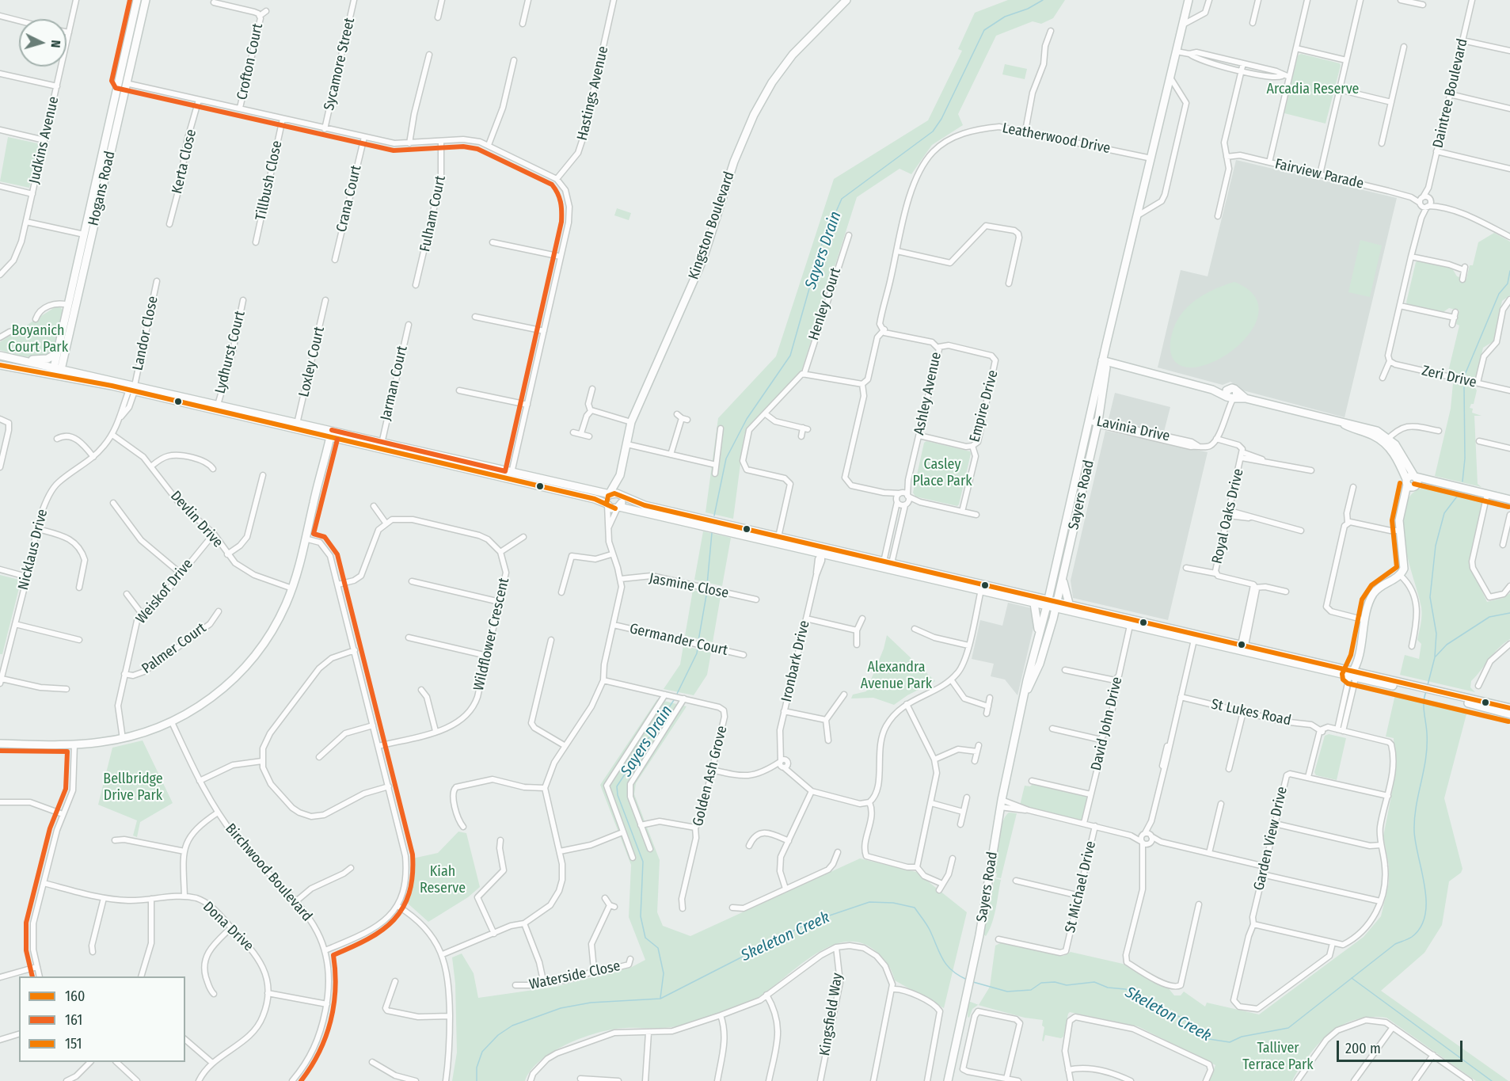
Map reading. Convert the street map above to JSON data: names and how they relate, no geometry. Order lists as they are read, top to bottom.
{
  "streets": {
    "street": [
      "Crofton Court",
      "Sycamore Street",
      "Hastings Avenue",
      "Daintree Boulevard",
      "Leatherwood Drive",
      "Judkins Avenue",
      "Kerta Close",
      "Fairview Parade",
      "Tillbush Close",
      "Hogans Road",
      "Crana Court",
      "Fulham Court",
      "Kingston Boulevard",
      "Henley Court",
      "Landor Close",
      "Lydhurst Court",
      "Loxley Court",
      "Zeri Drive",
      "Jarman Court",
      "Ashley Avenue",
      "Empire Drive",
      "Lavinia Drive",
      "Sayers Road",
      "Royal Oaks Drive",
      "Devlin Drive",
      "Nicklaus Drive",
      "Jasmine Close",
      "Weiskof Drive",
      "Wildflower Crescent",
      "Germander Court",
      "Palmer Court",
      "Ironbark Drive",
      "St Lukes Road",
      "David John Drive",
      "Golden Ash Grove",
      "Garden View Drive",
      "Birchwood Boulevard",
      "St Michael Drive",
      "Dona Drive",
      "Waterside Close",
      "Kingsfield Way"
    ]
  },
  "crossings": [
    ["Daintree Boulevard", "Fairview Parade"],
    ["Daintree Boulevard", "Zeri Drive"],
    ["Leatherwood Drive", "Ashley Avenue"],
    ["Leatherwood Drive", "Sayers Road"],
    ["Landor Close", "Nicklaus Drive"],
    ["Ashley Avenue", "Empire Drive"],
    ["Lavinia Drive", "Sayers Road"],
    ["Lavinia Drive", "Royal Oaks Drive"],
    ["Devlin Drive", "Nicklaus Drive"],
    ["Devlin Drive", "Weiskof Drive"],
    ["Weiskof Drive", "Palmer Court"],
    ["St Lukes Road", "Garden View Drive"]
  ],
  "water": ["Sayers Drain", "Skeleton Creek"],
  "parks": [
    "Arcadia Reserve",
    "Boyanich Court Park",
    "Casley Place Park",
    "Alexandra Avenue Park",
    "Bellbridge Drive Park",
    "Kiah Reserve",
    "Talliver Terrace Park"
  ],
  "lines": ["transit line 161", "transit line 160", "transit line 151"],
  "legend": ["160", "161", "151"],
  "scale_bar": "200 m",
  "north": "right"
}
